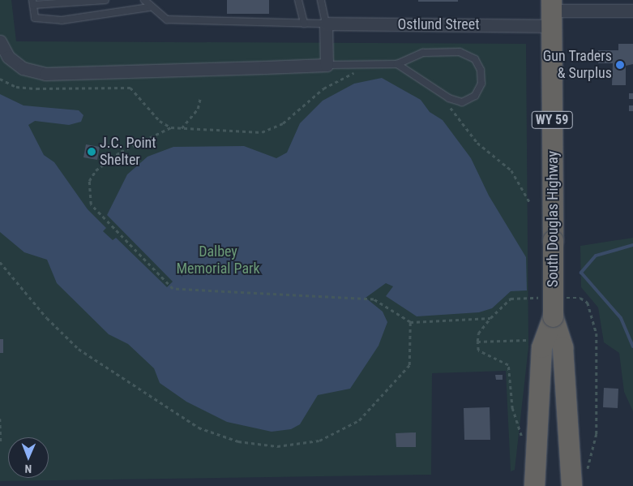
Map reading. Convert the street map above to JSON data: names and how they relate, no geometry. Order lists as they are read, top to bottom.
{
  "streets": {
    "highway": ["WY 59", "South Douglas Highway"],
    "street": ["Ostlund Street"]
  },
  "crossings": [
    ["Ostlund Street", "South Douglas Highway"]
  ],
  "parks": ["Dalbey Memorial Park"],
  "places": ["Gun Traders & Surplus", "J.C. Point Shelter"],
  "north": "bottom"
}
